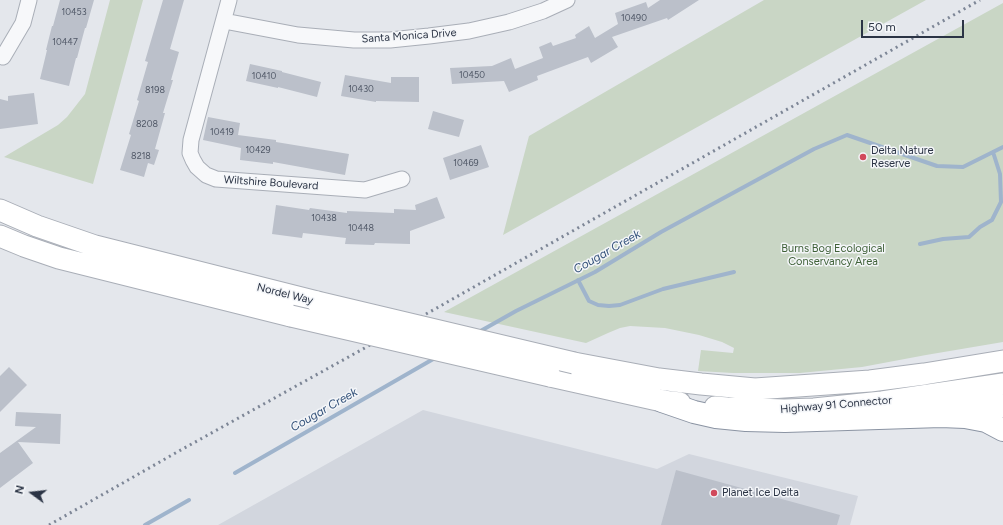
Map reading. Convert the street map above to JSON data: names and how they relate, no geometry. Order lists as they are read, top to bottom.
{
  "streets": {
    "main road": ["Nordel Way", "Highway 91 Connector"],
    "street": ["Santa Monica Drive", "Wiltshire Boulevard"]
  },
  "crossings": [
    ["Santa Monica Drive", "Wiltshire Boulevard"],
    ["Nordel Way", "Highway 91 Connector"]
  ],
  "water": ["Cougar Creek"],
  "parks": ["Burns Bog Ecological Conservancy Area"],
  "places": ["Delta Nature Reserve", "Planet Ice Delta"],
  "house_numbers": [
    "10453",
    "10490",
    "10447",
    "10450",
    "10410",
    "10430",
    "8198",
    "8208",
    "10419",
    "10429",
    "8218",
    "10469",
    "10438",
    "10448"
  ],
  "scale_bar": "50 m",
  "north": "left"
}
